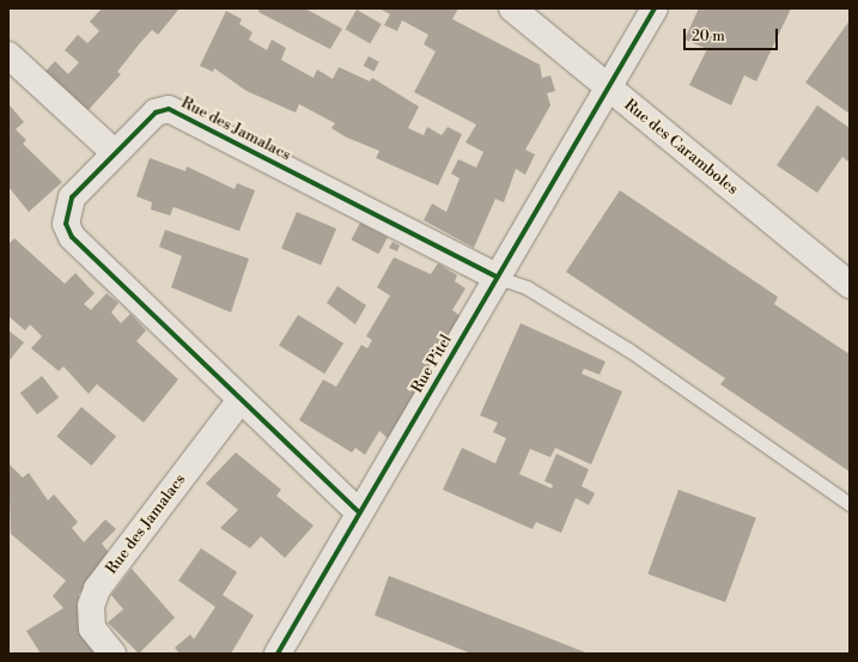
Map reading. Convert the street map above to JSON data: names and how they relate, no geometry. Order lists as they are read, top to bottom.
{
  "streets": {
    "street": ["Rue des Jamalacs", "Rue des Caramboles", "Rue Pitel"]
  },
  "crossings": [
    ["Rue des Jamalacs", "Rue Pitel"],
    ["Rue des Caramboles", "Rue Pitel"]
  ],
  "scale_bar": "20 m"
}
